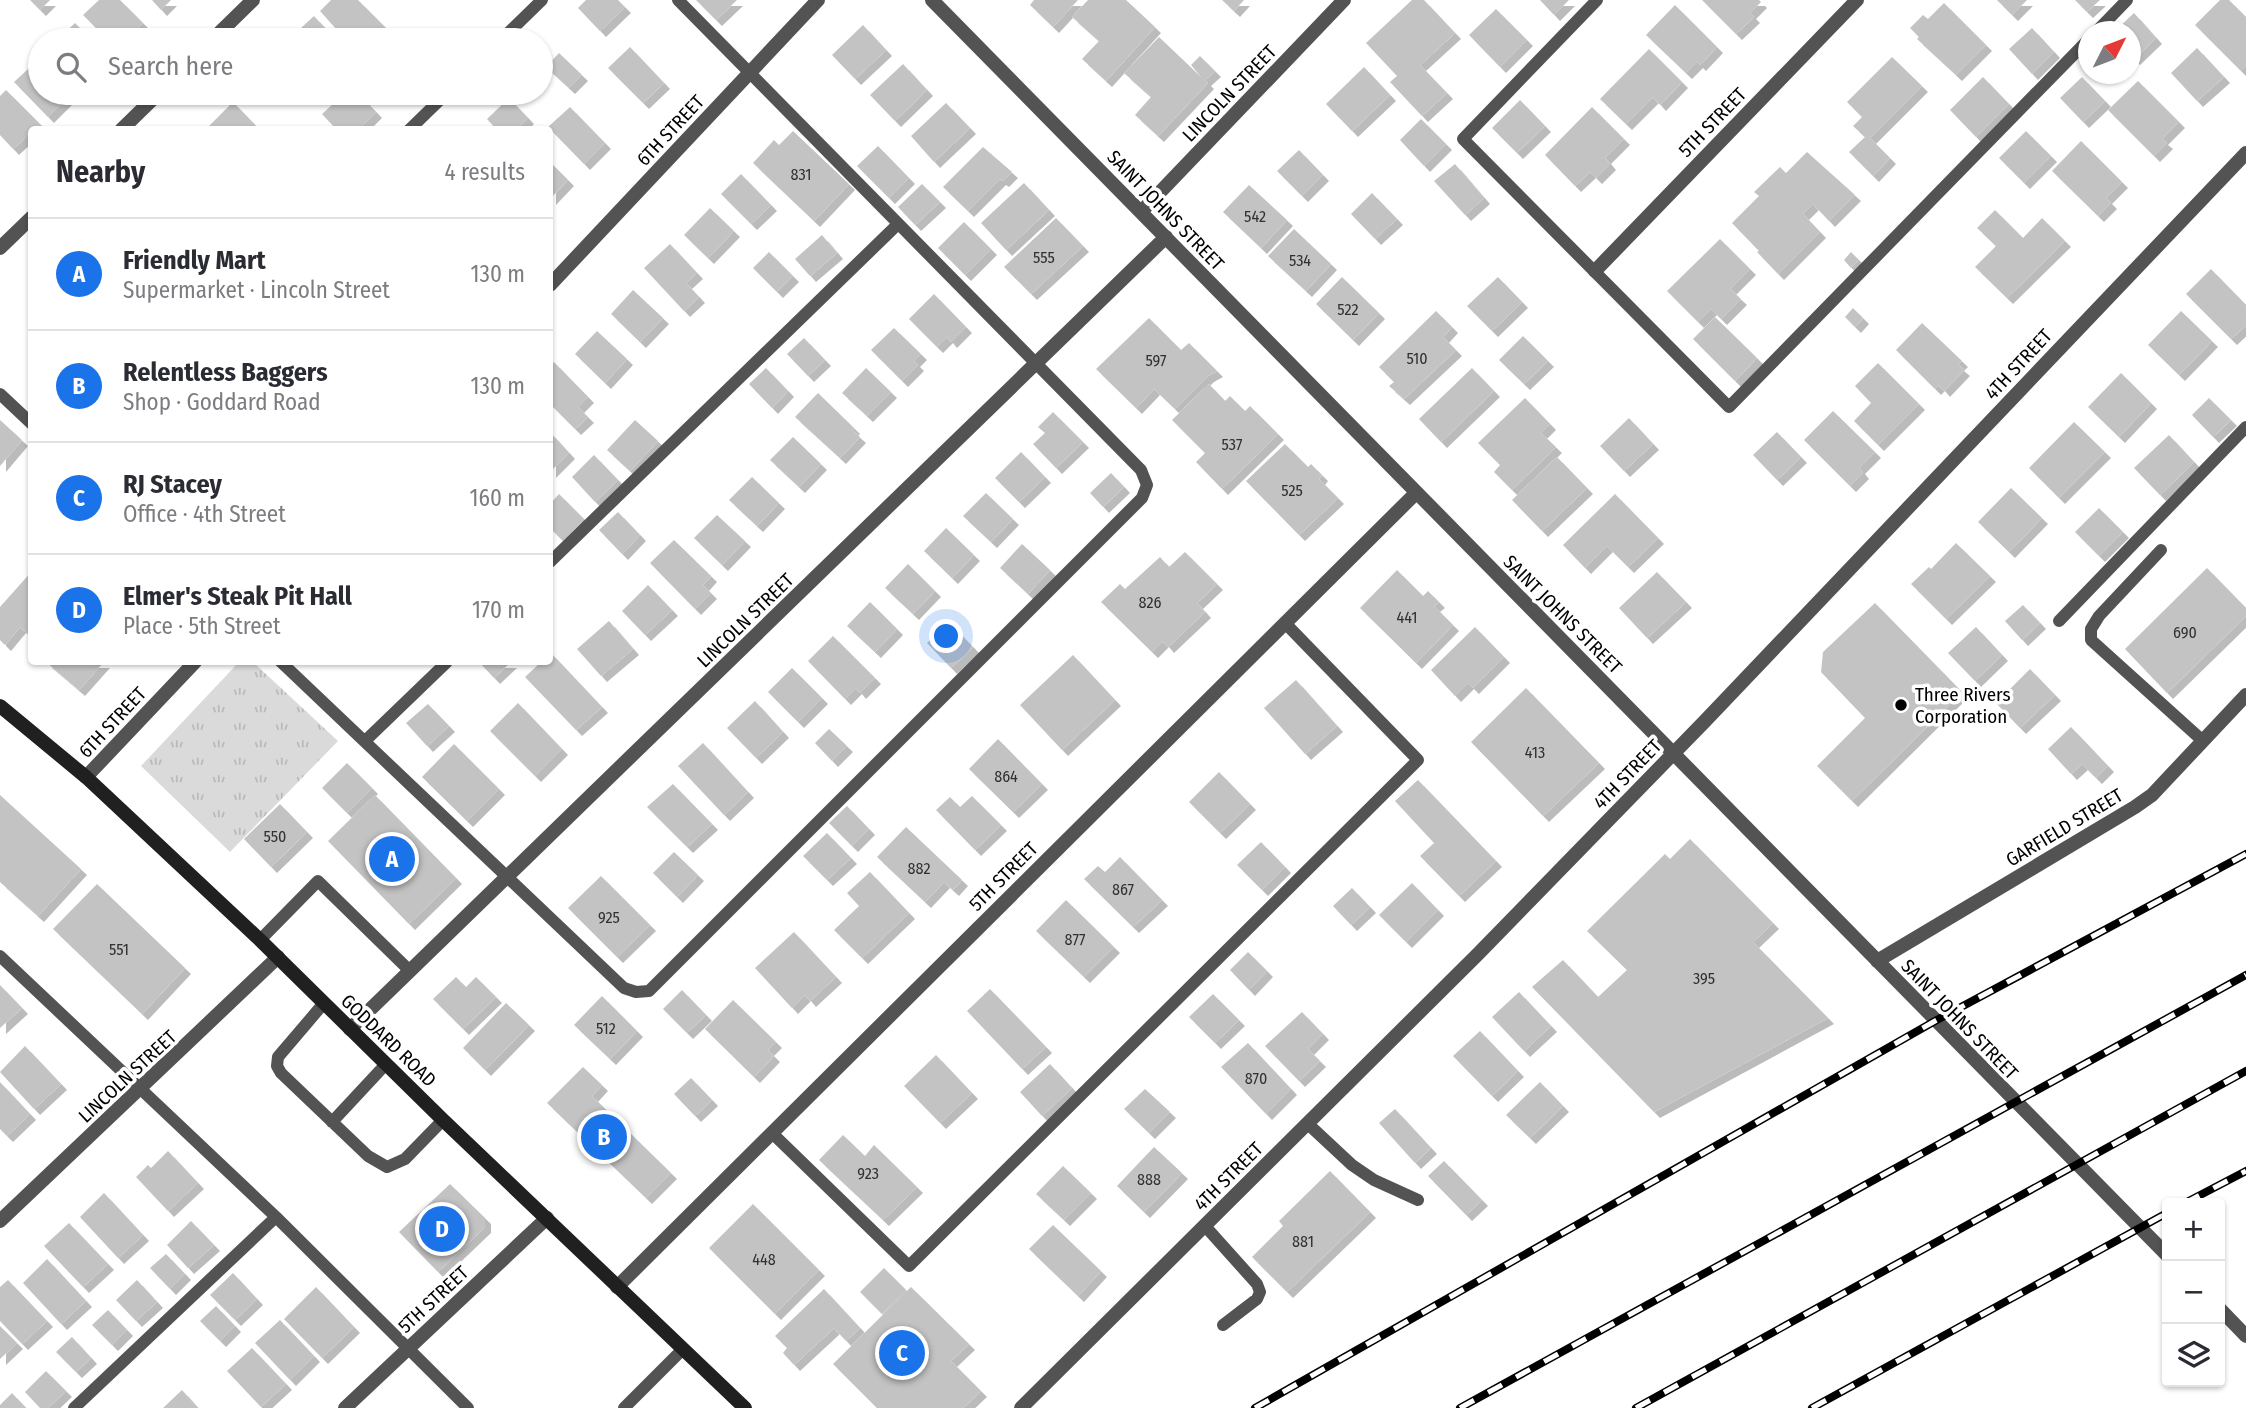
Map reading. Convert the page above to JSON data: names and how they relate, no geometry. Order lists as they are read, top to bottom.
{
  "streets": {
    "street": [
      "LINCOLN STREET",
      "5TH STREET",
      "6TH STREET",
      "SAINT JOHNS STREET",
      "4TH STREET",
      "GARFIELD STREET",
      "GODDARD ROAD"
    ]
  },
  "crossings": [
    ["LINCOLN STREET", "SAINT JOHNS STREET"],
    ["LINCOLN STREET", "GODDARD ROAD"],
    ["5TH STREET", "SAINT JOHNS STREET"],
    ["5TH STREET", "GODDARD ROAD"],
    ["6TH STREET", "GODDARD ROAD"],
    ["SAINT JOHNS STREET", "4TH STREET"],
    ["SAINT JOHNS STREET", "GARFIELD STREET"]
  ],
  "places": ["Three Rivers Corporation"],
  "house_numbers": [
    "831",
    "542",
    "555",
    "534",
    "522",
    "510",
    "597",
    "537",
    "525",
    "826",
    "441",
    "690",
    "413",
    "864",
    "550",
    "882",
    "867",
    "925",
    "877",
    "551",
    "395",
    "512",
    "870",
    "923",
    "888",
    "881",
    "448"
  ],
  "north": "top right",
  "page": {
    "search": "Search here",
    "heading": ["Nearby", "4 results"],
    "list": [
      {
        "mark": "A",
        "name": "Friendly Mart",
        "note": "Supermarket · Lincoln Street",
        "value": "130 m"
      },
      {
        "mark": "B",
        "name": "Relentless Baggers",
        "note": "Shop · Goddard Road",
        "value": "130 m"
      },
      {
        "mark": "C",
        "name": "RJ Stacey",
        "note": "Office · 4th Street",
        "value": "160 m"
      },
      {
        "mark": "D",
        "name": "Elmer's Steak Pit Hall",
        "note": "Place · 5th Street",
        "value": "170 m"
      }
    ],
    "pins": [
      "A",
      "B",
      "D",
      "C"
    ],
    "map_buttons": ["+", "−"]
  }
}
